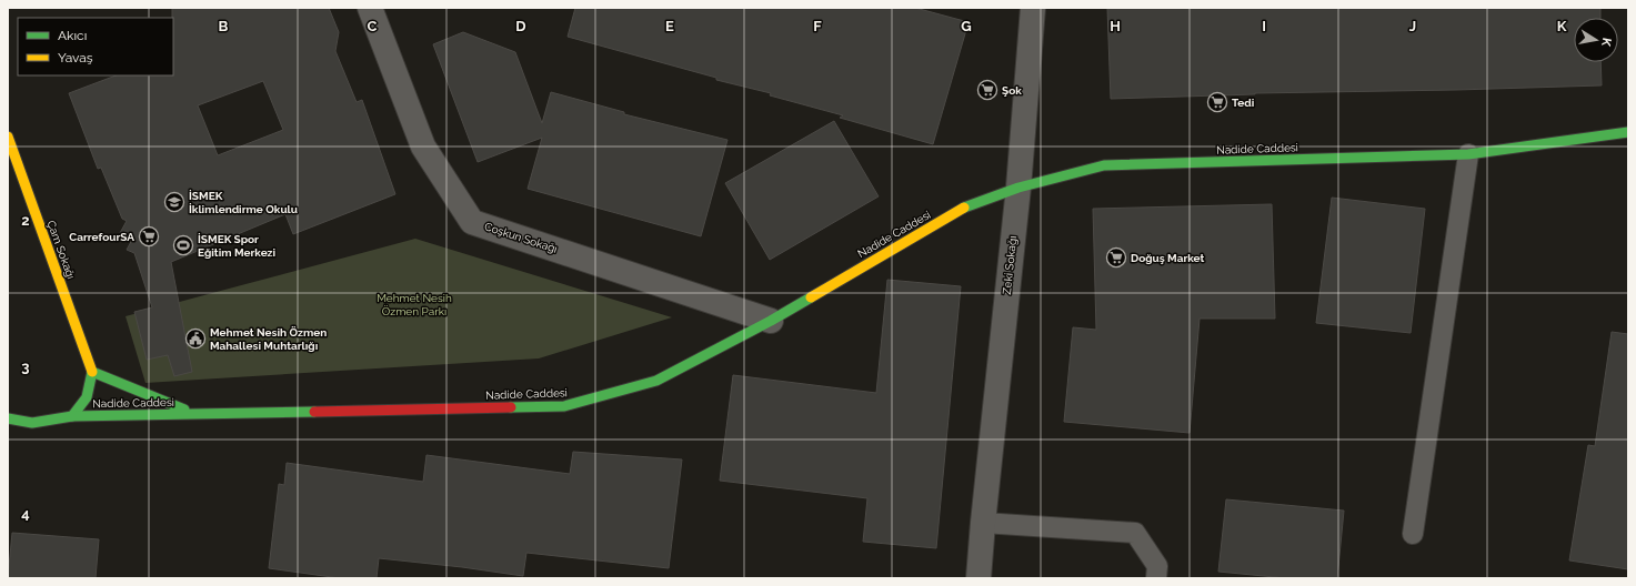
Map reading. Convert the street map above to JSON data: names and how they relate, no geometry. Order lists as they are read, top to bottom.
{
  "streets": {
    "main road": ["Nadide Caddesi", "Çam Sokağı"],
    "street": ["Coşkun Sokağı", "Zeki Sokağı"]
  },
  "crossings": [
    ["Nadide Caddesi", "Coşkun Sokağı"],
    ["Nadide Caddesi", "Çam Sokağı"],
    ["Nadide Caddesi", "Zeki Sokağı"]
  ],
  "parks": ["Mehmet Nesih Özmen Parkı"],
  "places": {
    "supermarket": [
      "Şok",
      "Tedi",
      "CarrefourSA",
      "Doğuş Market"
    ],
    "school or university": ["İSMEK İklimlendirme Okulu"],
    "sports": ["İSMEK Spor Eğitim Merkezi"],
    "public building": ["Mehmet Nesih Özmen Mahallesi Muhtarlığı"]
  },
  "legend": ["Akıcı", "Yavaş"],
  "north": "right",
  "grid": {
    "columns": [
      "B",
      "C",
      "D",
      "E",
      "F",
      "G",
      "H",
      "I",
      "J",
      "K"
    ],
    "rows": ["2", "3", "4"]
  }
}
